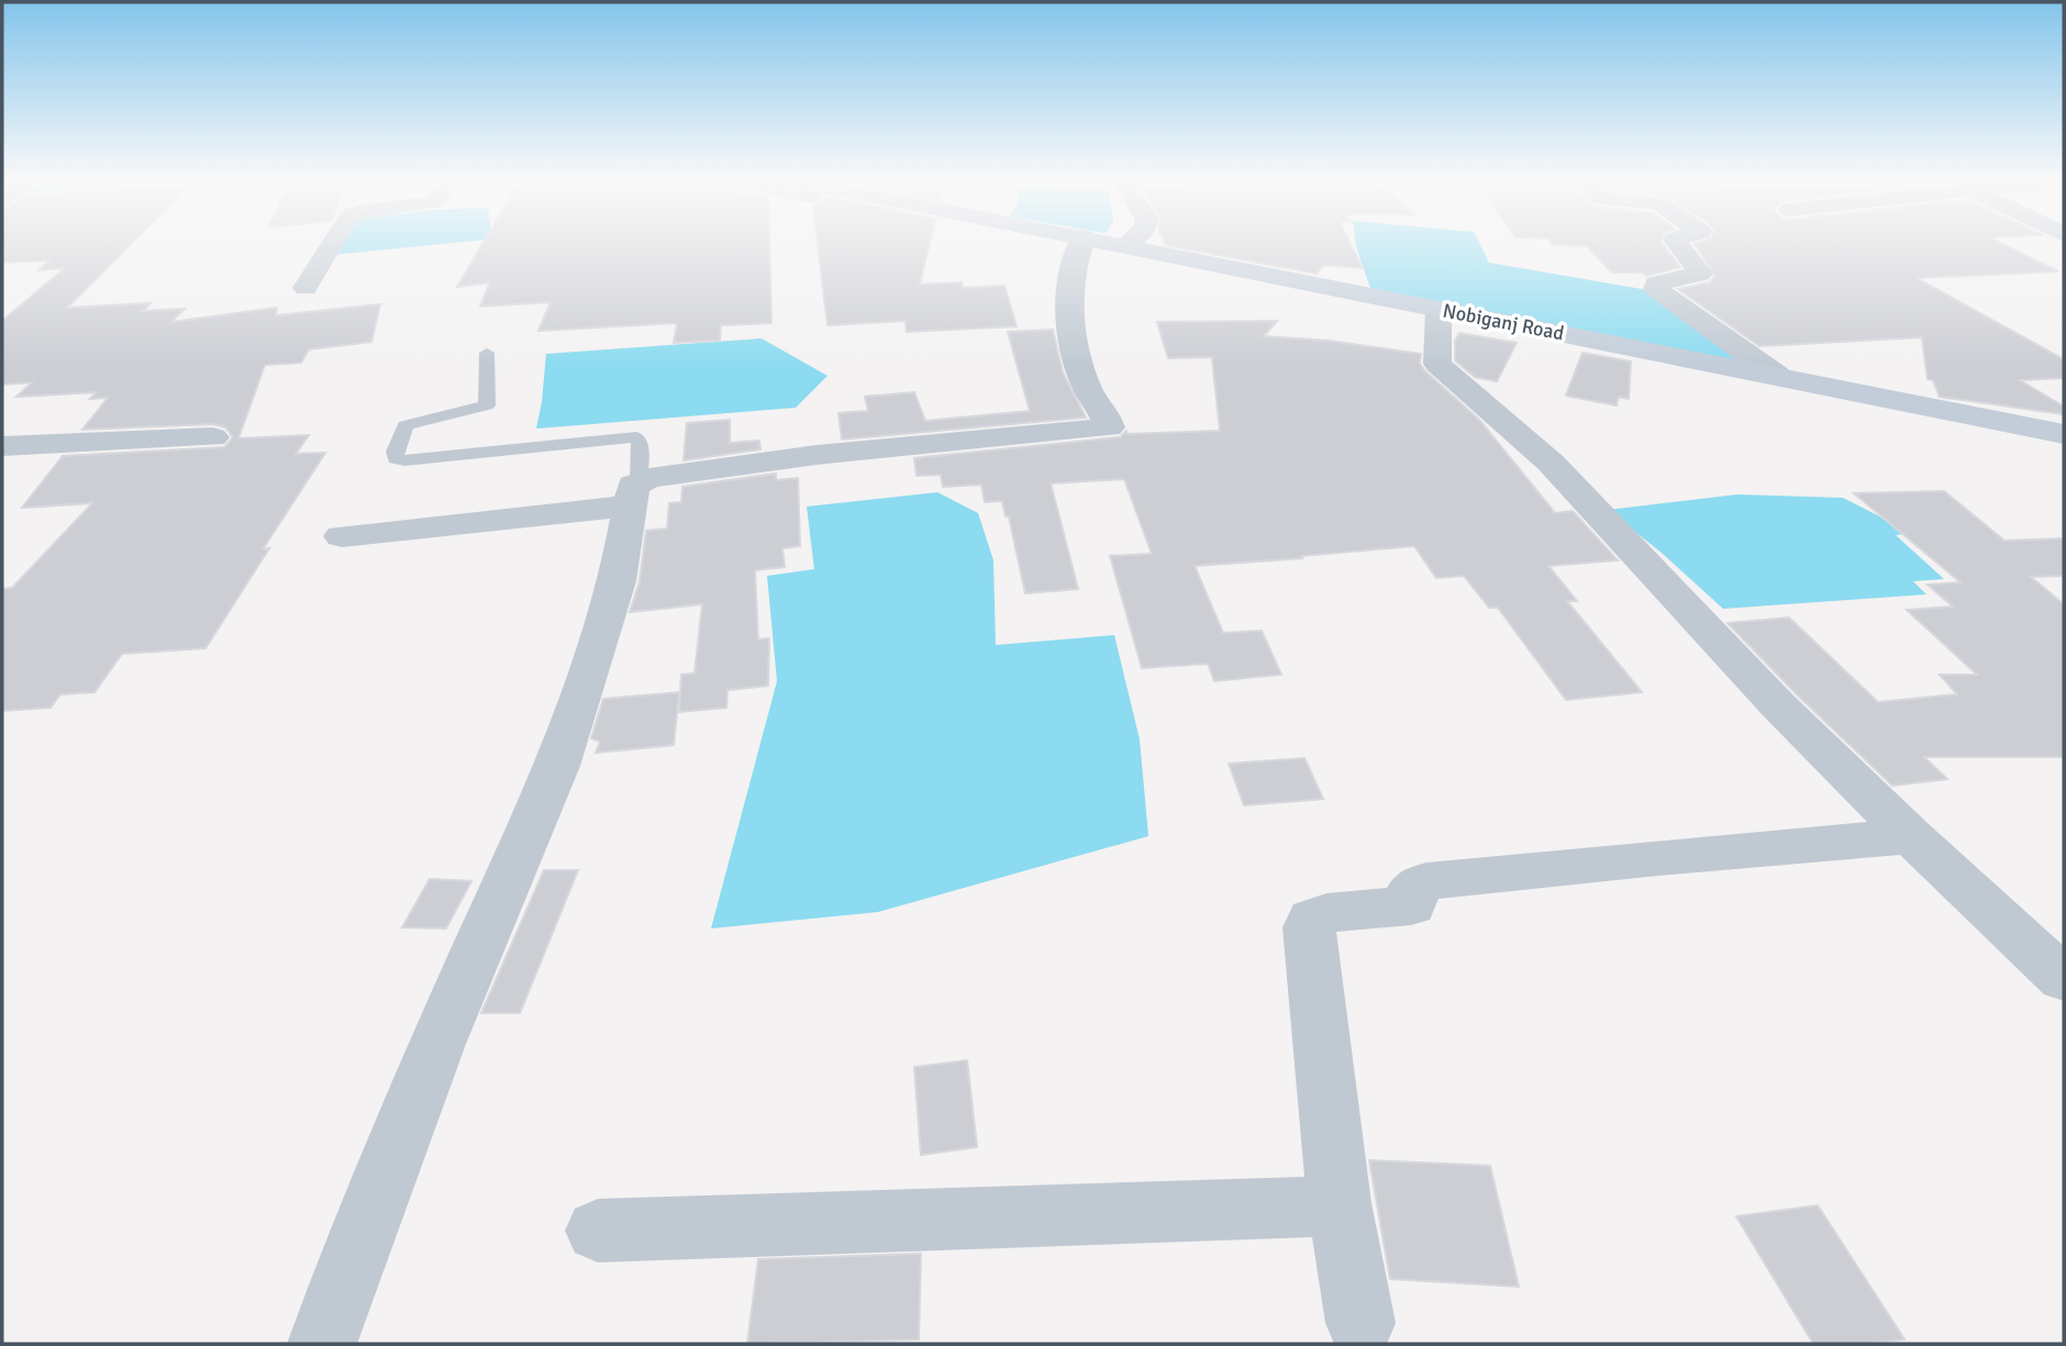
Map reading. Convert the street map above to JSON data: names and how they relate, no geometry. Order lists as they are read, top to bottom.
{
  "streets": {
    "main road": ["Nobiganj Road"]
  }
}
